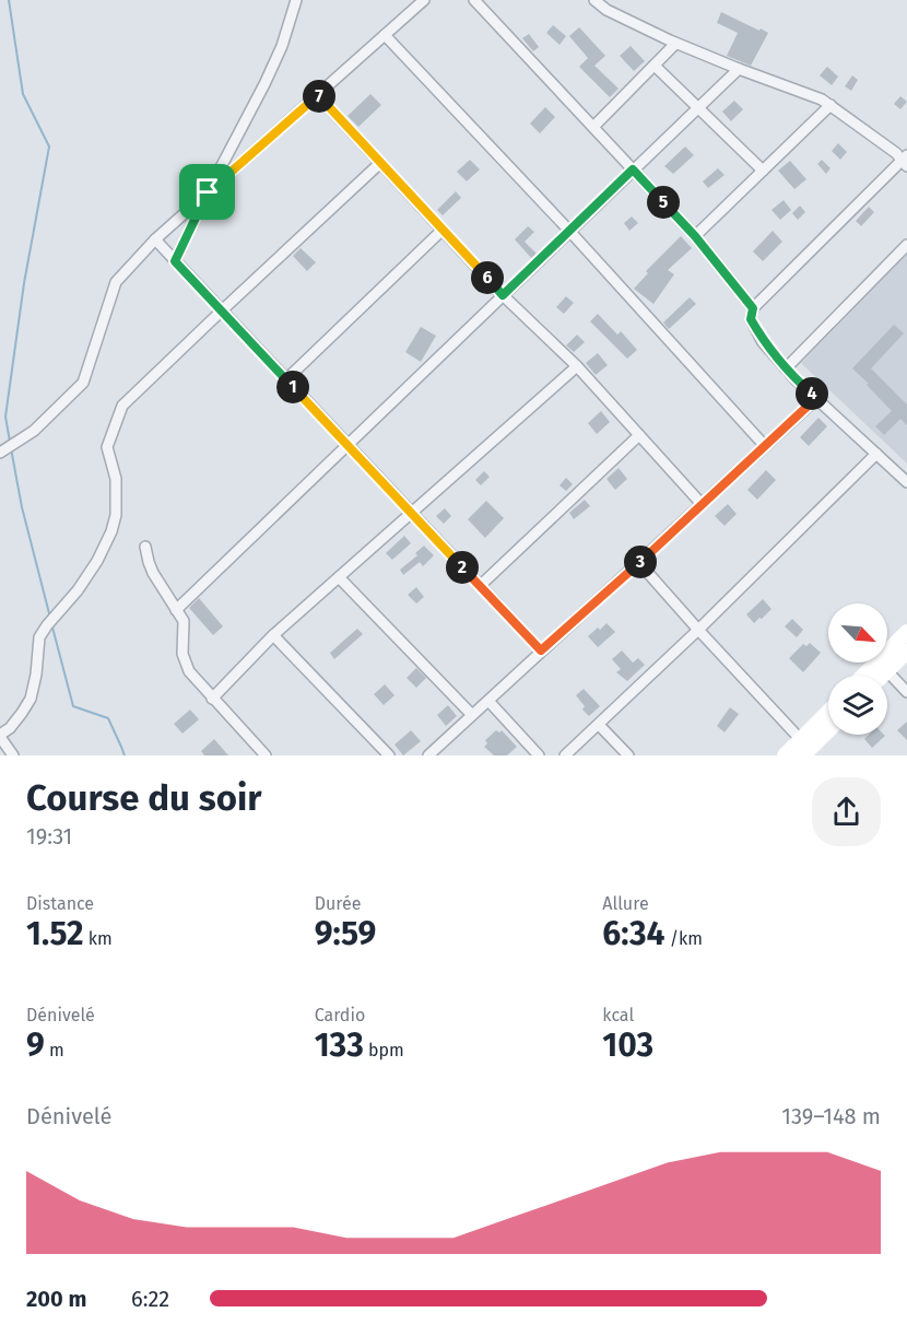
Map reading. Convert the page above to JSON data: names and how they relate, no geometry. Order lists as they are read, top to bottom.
{
  "north": "bottom right",
  "page": {
    "pins": [
      "7",
      "5",
      "6",
      "1",
      "4",
      "3",
      "2"
    ],
    "heading": ["Course du soir", "19:31"],
    "stats": [
      ["Distance", "1.52 km"],
      ["Durée", "9:59"],
      ["Allure", "6:34 /km"],
      ["Dénivelé", "9 m"],
      ["Cardio", "133 bpm"],
      ["kcal", "103"]
    ],
    "chart": ["Dénivelé", "139–148 m"],
    "list": [
      {
        "name": "200 m",
        "note": "6:22"
      }
    ]
  }
}
